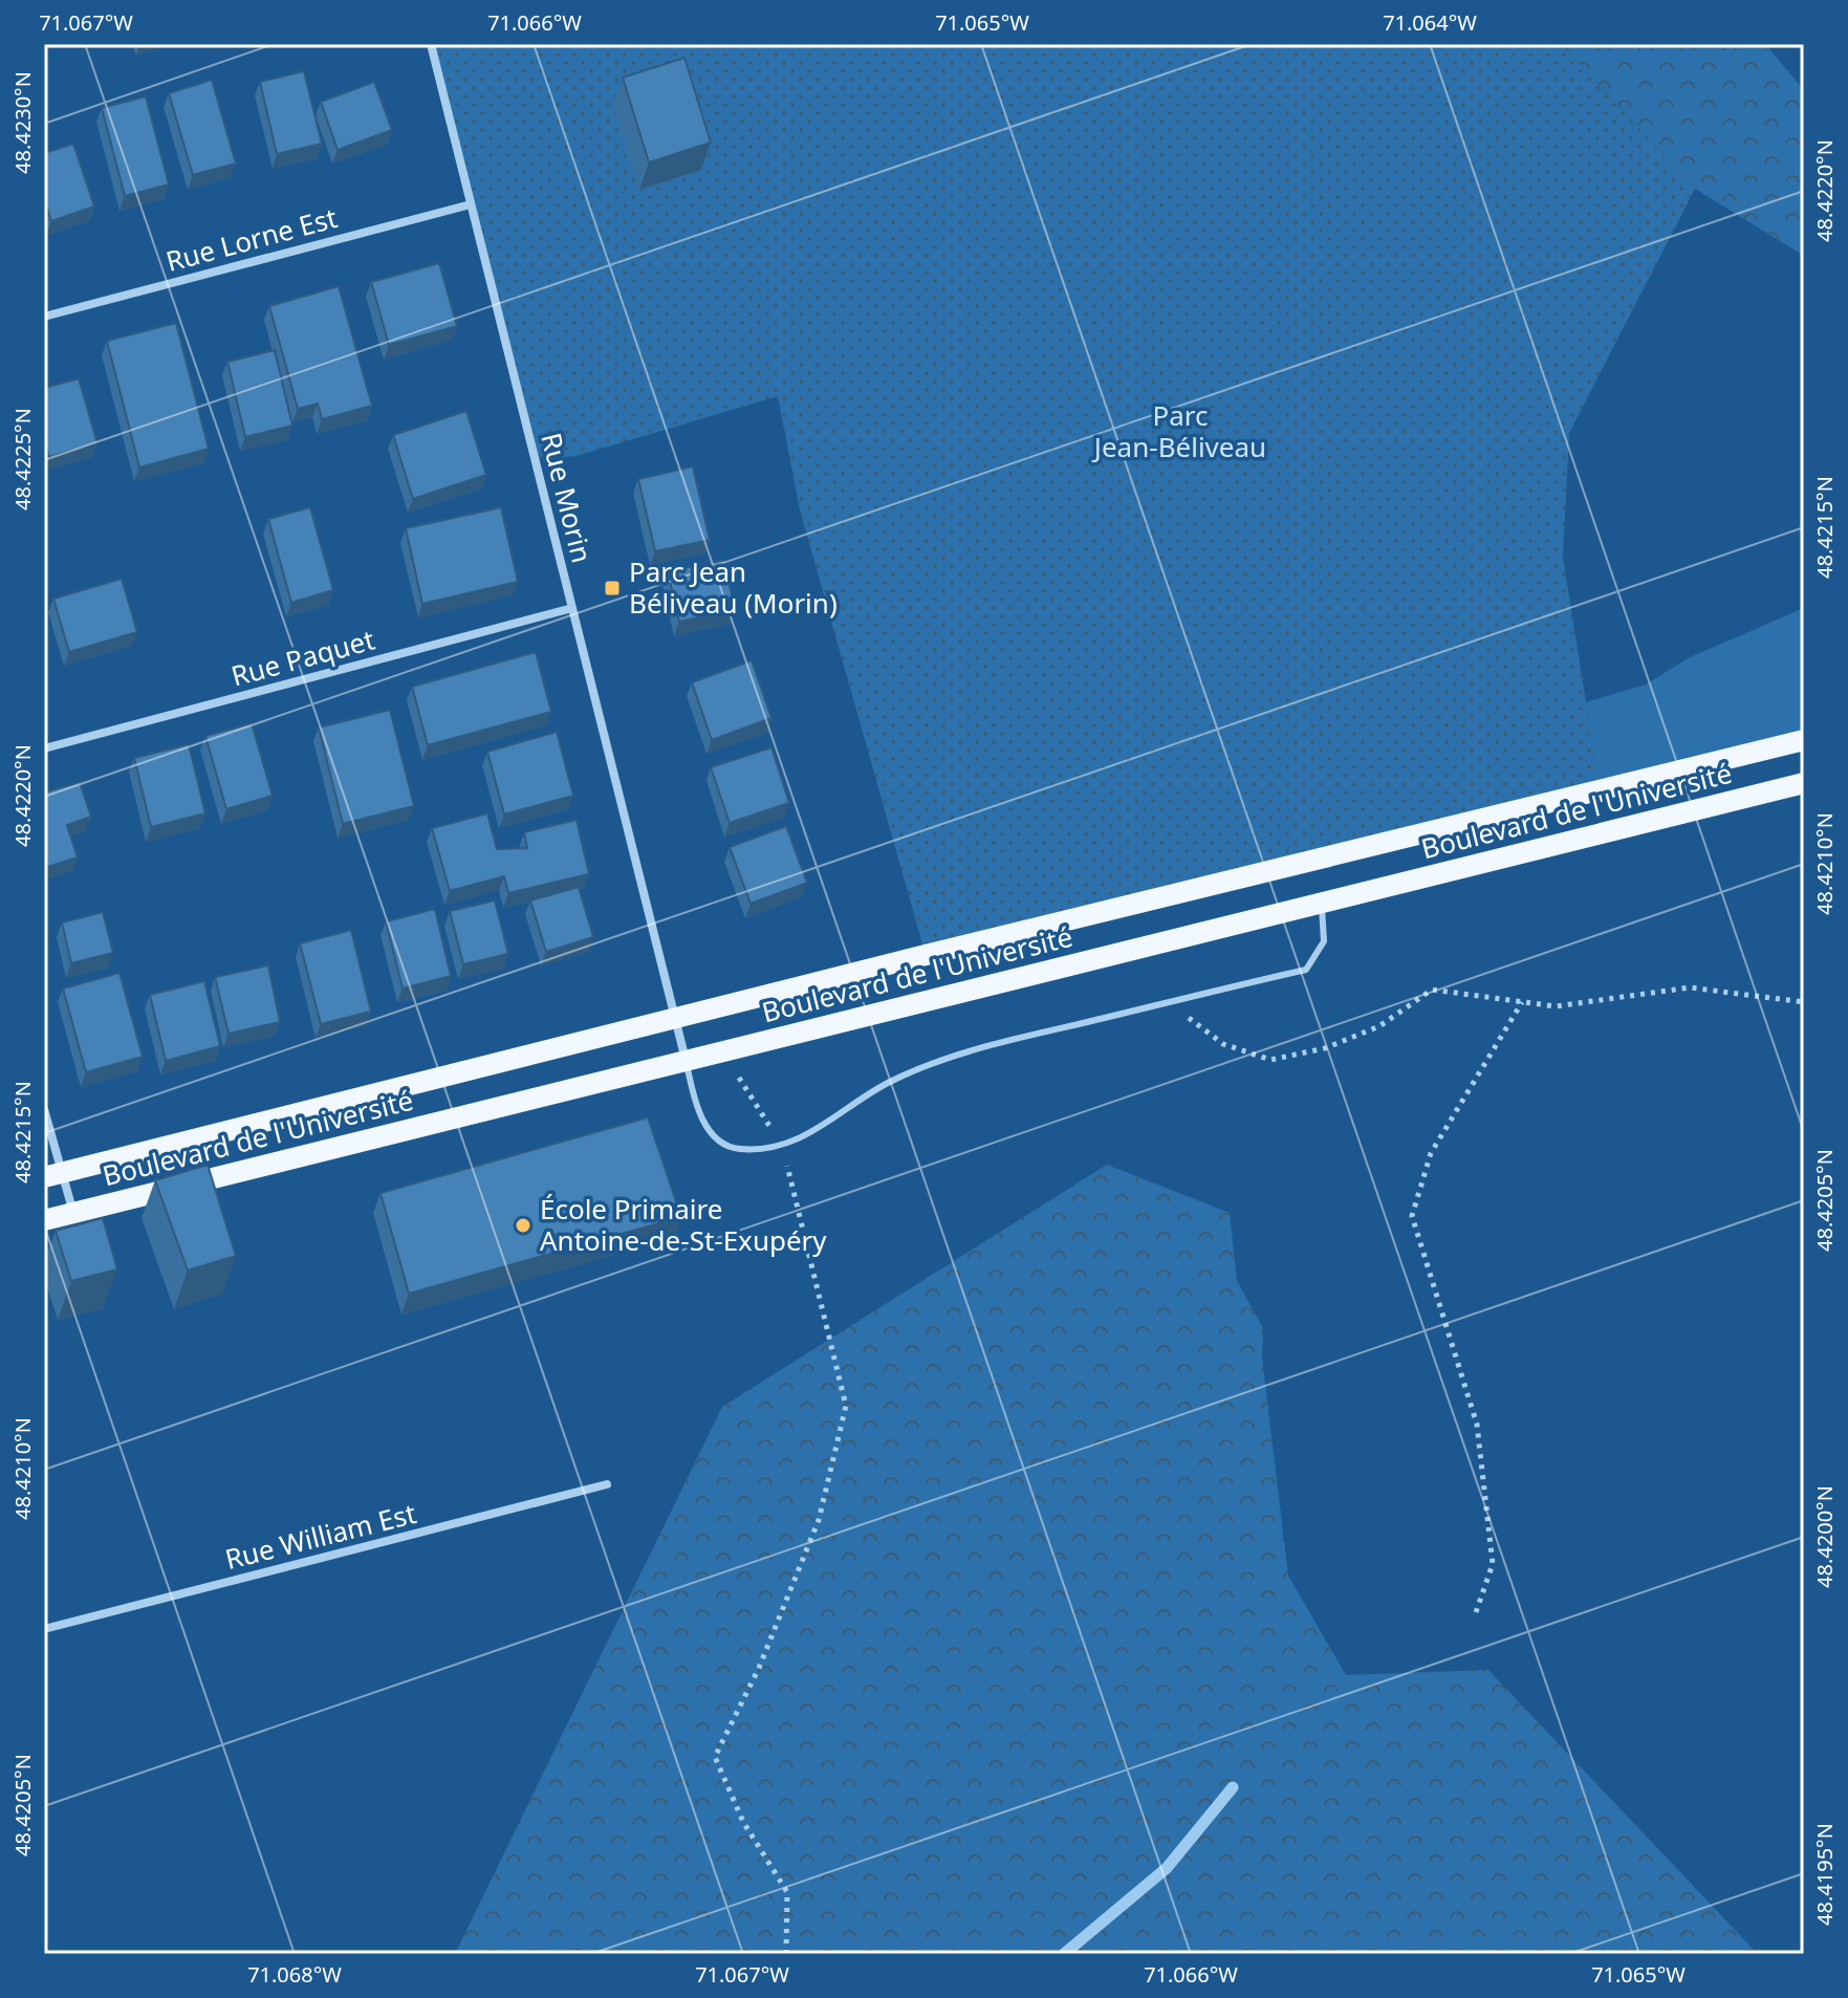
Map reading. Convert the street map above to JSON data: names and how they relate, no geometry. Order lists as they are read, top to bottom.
{
  "streets": {
    "main road": ["Boulevard de l'Université"],
    "street": [
      "Rue Lorne Est",
      "Rue Morin",
      "Rue Paquet",
      "Rue William Est"
    ]
  },
  "crossings": [
    ["Rue Lorne Est", "Rue Morin"],
    ["Rue Morin", "Rue Paquet"],
    ["Rue Morin", "Boulevard de l'Université"]
  ],
  "parks": ["Parc Jean-Béliveau"],
  "places": {
    "transit": ["Parc Jean Béliveau (Morin)"],
    "other": ["École Primaire Antoine-de-St-Exupéry"]
  },
  "coordinates": [
    "71.067°W",
    "71.066°W",
    "71.065°W",
    "71.064°W",
    "48.4230°N",
    "48.4220°N",
    "48.4225°N",
    "48.4215°N",
    "48.4210°N",
    "48.4205°N",
    "48.4200°N",
    "48.4195°N",
    "71.068°W"
  ]
}
